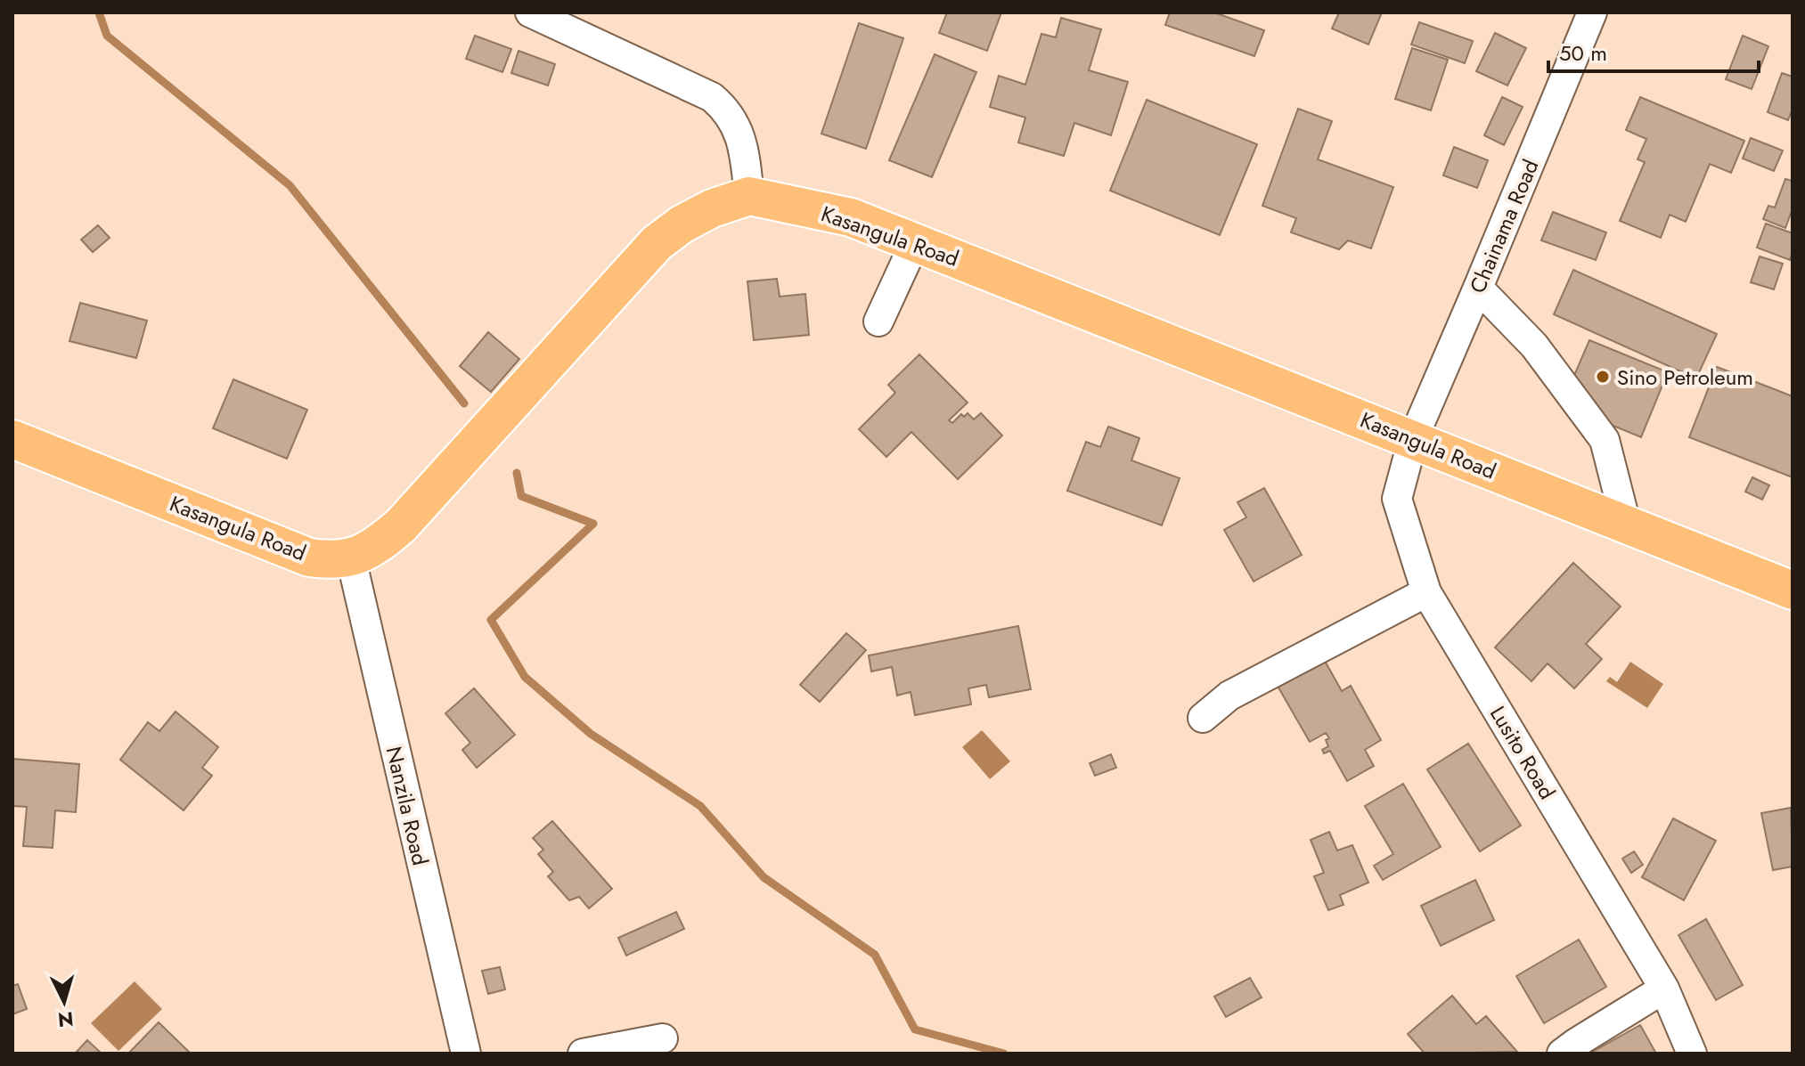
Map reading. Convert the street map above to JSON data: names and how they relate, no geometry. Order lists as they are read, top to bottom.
{
  "streets": {
    "main road": ["Kasangula Road"],
    "street": ["Chainama Road", "Lusito Road", "Nanzila Road"]
  },
  "crossings": [
    ["Chainama Road", "Kasangula Road"],
    ["Chainama Road", "Lusito Road"],
    ["Kasangula Road", "Lusito Road"],
    ["Kasangula Road", "Nanzila Road"]
  ],
  "places": ["Sino Petroleum"],
  "scale_bar": "50 m",
  "north": "bottom"
}
